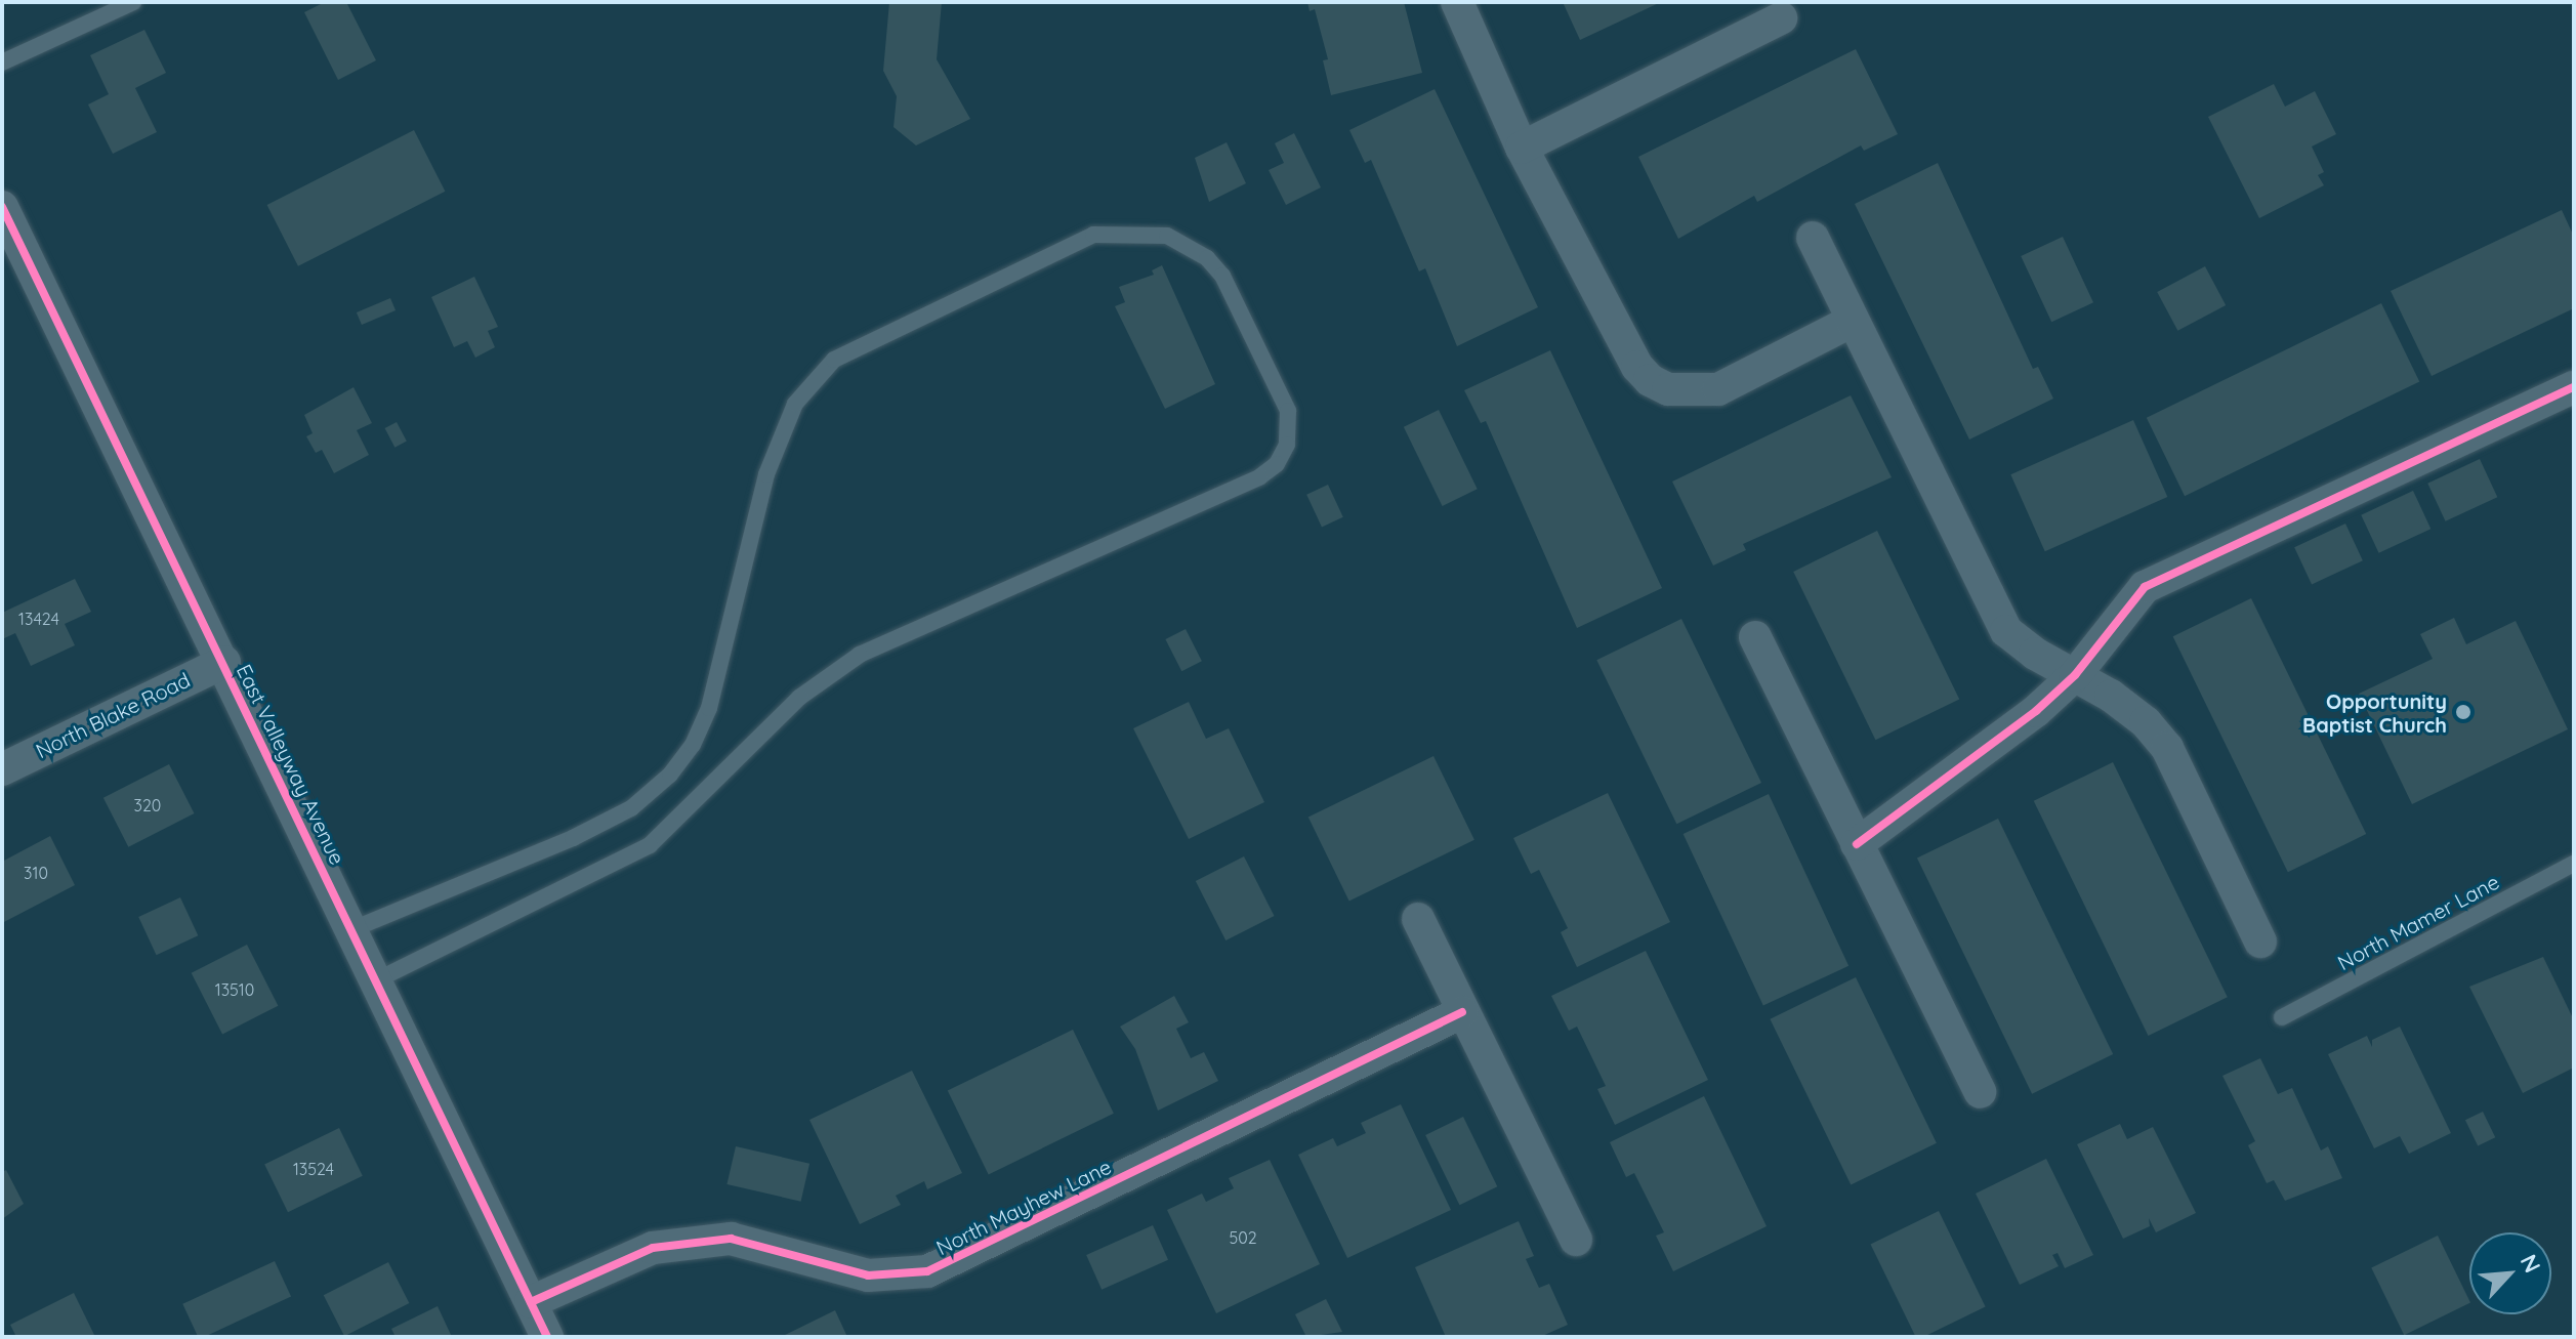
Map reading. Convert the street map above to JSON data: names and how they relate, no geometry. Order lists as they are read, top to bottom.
{
  "streets": {
    "street": ["North Blake Road", "East Valleyway Avenue", "North Mayhew Lane"],
    "lane": ["North Mamer Lane"]
  },
  "crossings": [
    ["North Blake Road", "East Valleyway Avenue"],
    ["East Valleyway Avenue", "North Mayhew Lane"]
  ],
  "places": ["Opportunity Baptist Church"],
  "house_numbers": [
    "13424",
    "320",
    "310",
    "13510",
    "13524",
    "502"
  ],
  "north": "top right"
}
